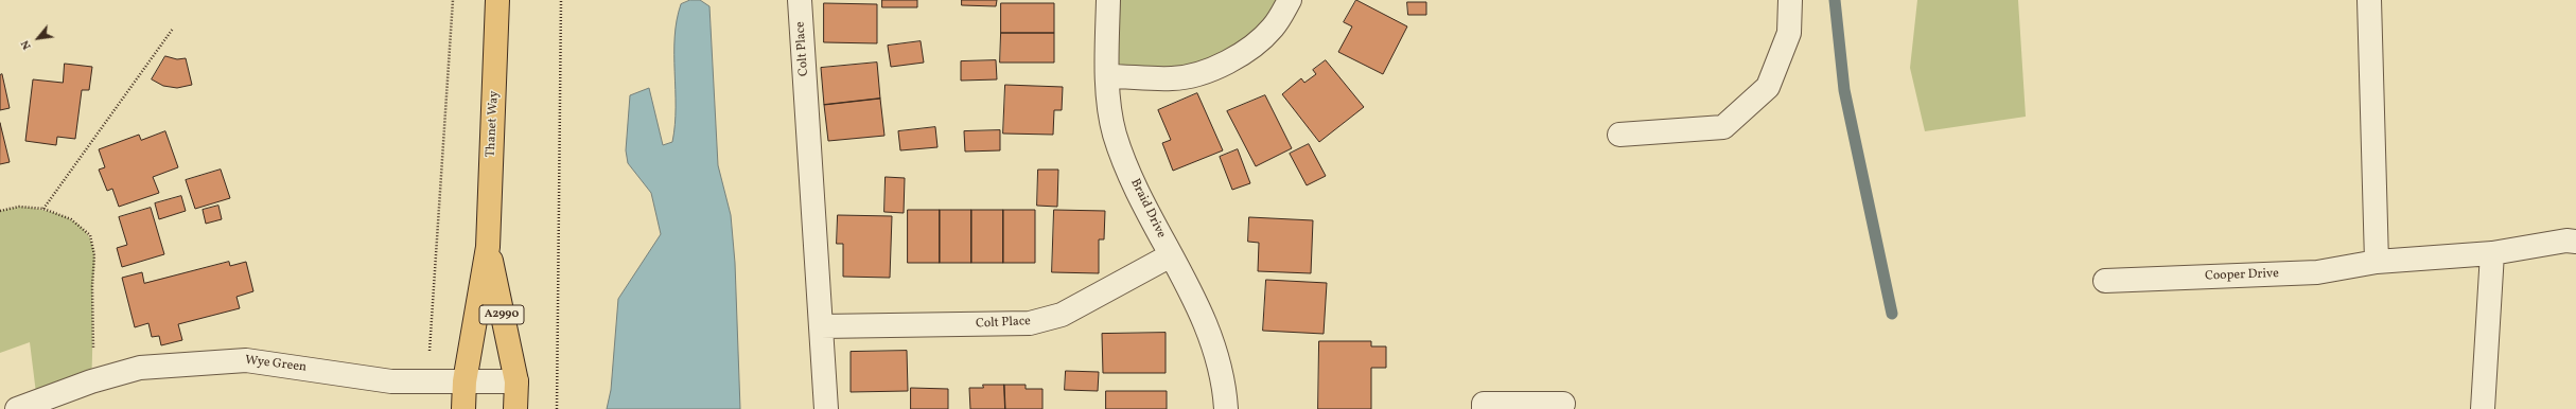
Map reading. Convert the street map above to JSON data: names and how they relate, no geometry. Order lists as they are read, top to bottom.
{
  "streets": {
    "main road": ["Thanet Way", "A2990"],
    "street": [
      "Colt Place",
      "Braid Drive",
      "Cooper Drive",
      "Wye Green"
    ]
  },
  "crossings": [
    ["Colt Place", "Braid Drive"],
    ["Thanet Way", "Wye Green"]
  ],
  "north": "bottom left"
}
